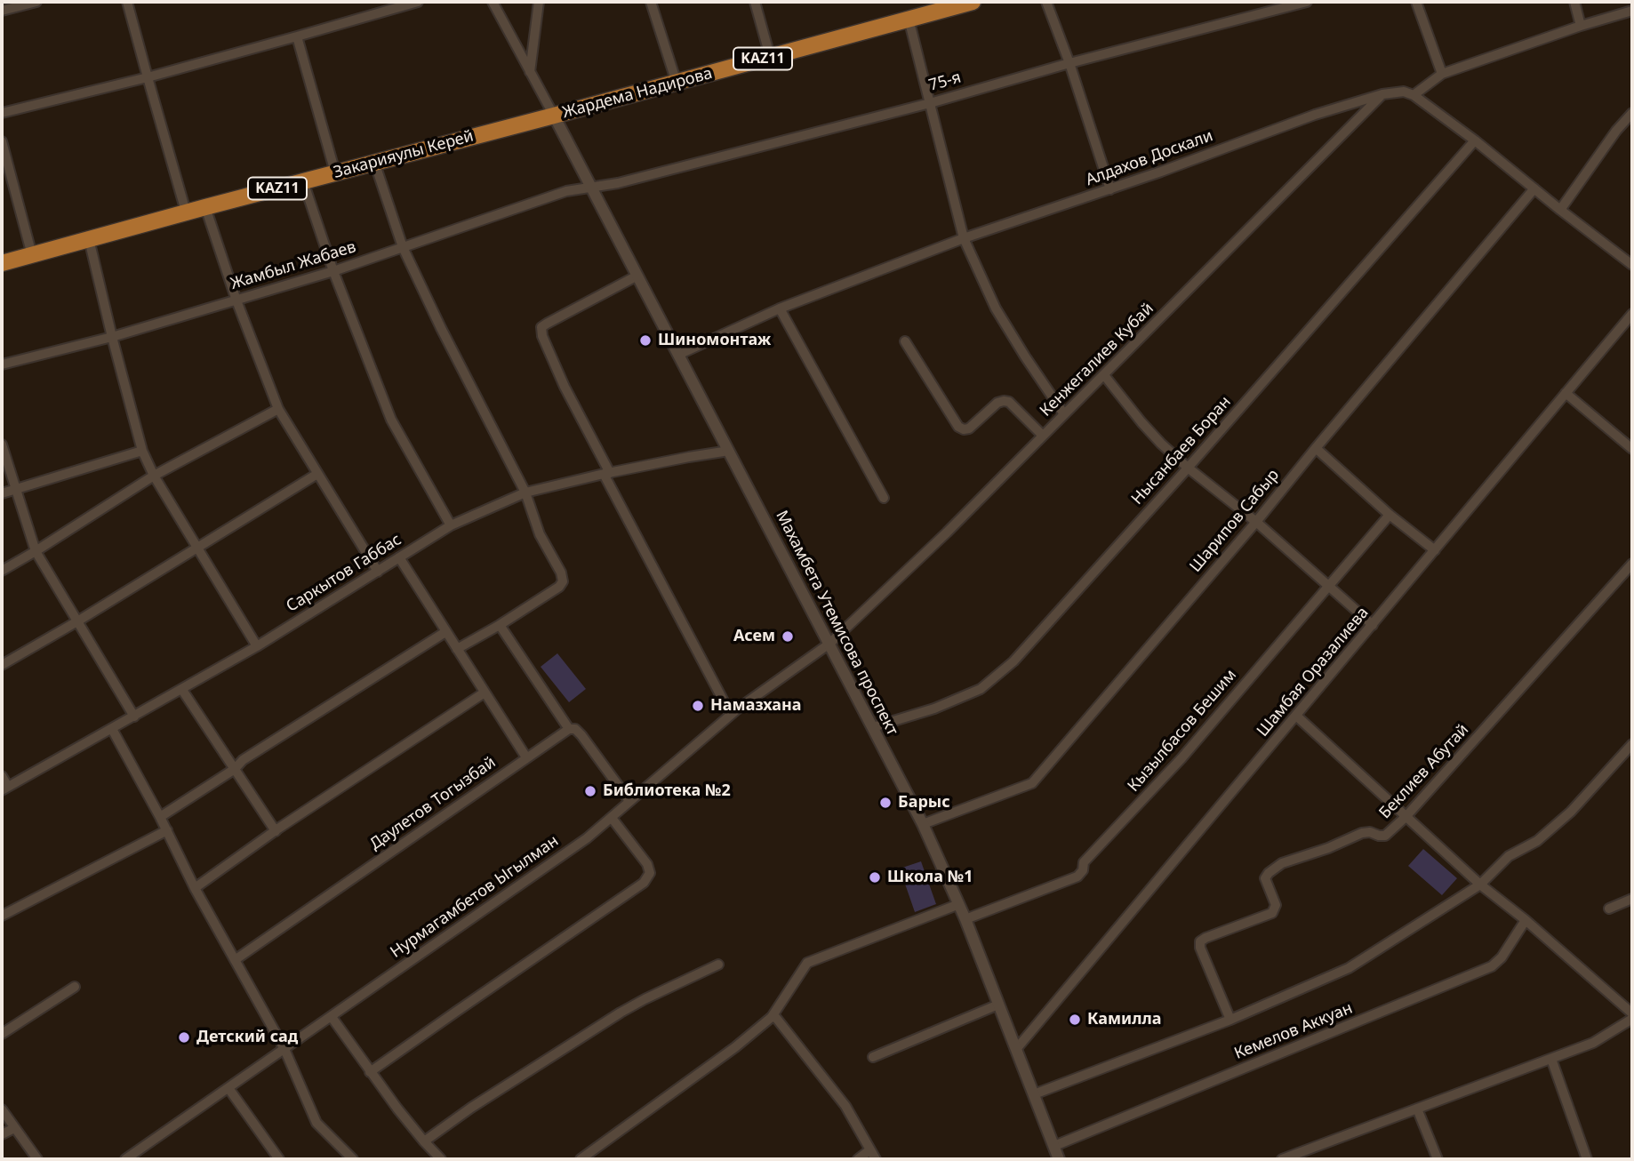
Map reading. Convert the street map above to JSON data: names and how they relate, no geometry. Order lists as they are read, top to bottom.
{
  "streets": {
    "highway": ["KAZ11", "Жардема Надирова", "Закарияулы Керей"],
    "street": [
      "75-я",
      "Алдахов Доскали",
      "Жамбыл Жабаев",
      "Кенжегалиев Кубай",
      "Нысанбаев Боран",
      "Шарипов Сабыр",
      "Саркытов Габбас",
      "Махамбета Утемисова проспект",
      "Шамбая Оразалиева",
      "Кызылбасов Бешим",
      "Беклиев Абутай",
      "Даулетов Тогызбай",
      "Нурмагамбетов Ыгылман",
      "Кемелов Аккуан"
    ]
  },
  "crossings": [
    ["75-я", "Жамбыл Жабаев"],
    ["75-я", "Махамбета Утемисова проспект"],
    ["Жардема Надирова", "Закарияулы Керей"],
    ["Жардема Надирова", "Махамбета Утемисова проспект"],
    ["Закарияулы Керей", "Махамбета Утемисова проспект"],
    ["Алдахов Доскали", "Кенжегалиев Кубай"],
    ["Алдахов Доскали", "Махамбета Утемисова проспект"],
    ["Жамбыл Жабаев", "Махамбета Утемисова проспект"],
    ["Кенжегалиев Кубай", "Махамбета Утемисова проспект"],
    ["Кенжегалиев Кубай", "Нурмагамбетов Ыгылман"],
    ["Нысанбаев Боран", "Махамбета Утемисова проспект"],
    ["Шарипов Сабыр", "Махамбета Утемисова проспект"],
    ["Саркытов Габбас", "Махамбета Утемисова проспект"],
    ["Махамбета Утемисова проспект", "Шамбая Оразалиева"],
    ["Махамбета Утемисова проспект", "Кызылбасов Бешим"],
    ["Махамбета Утемисова проспект", "Нурмагамбетов Ыгылман"],
    ["Махамбета Утемисова проспект", "Кемелов Аккуан"]
  ],
  "places": [
    "Шиномонтаж",
    "Асем",
    "Намазхана",
    "Библиотека №2",
    "Барыс",
    "Школа №1",
    "Камилла",
    "Детский сад"
  ]
}
